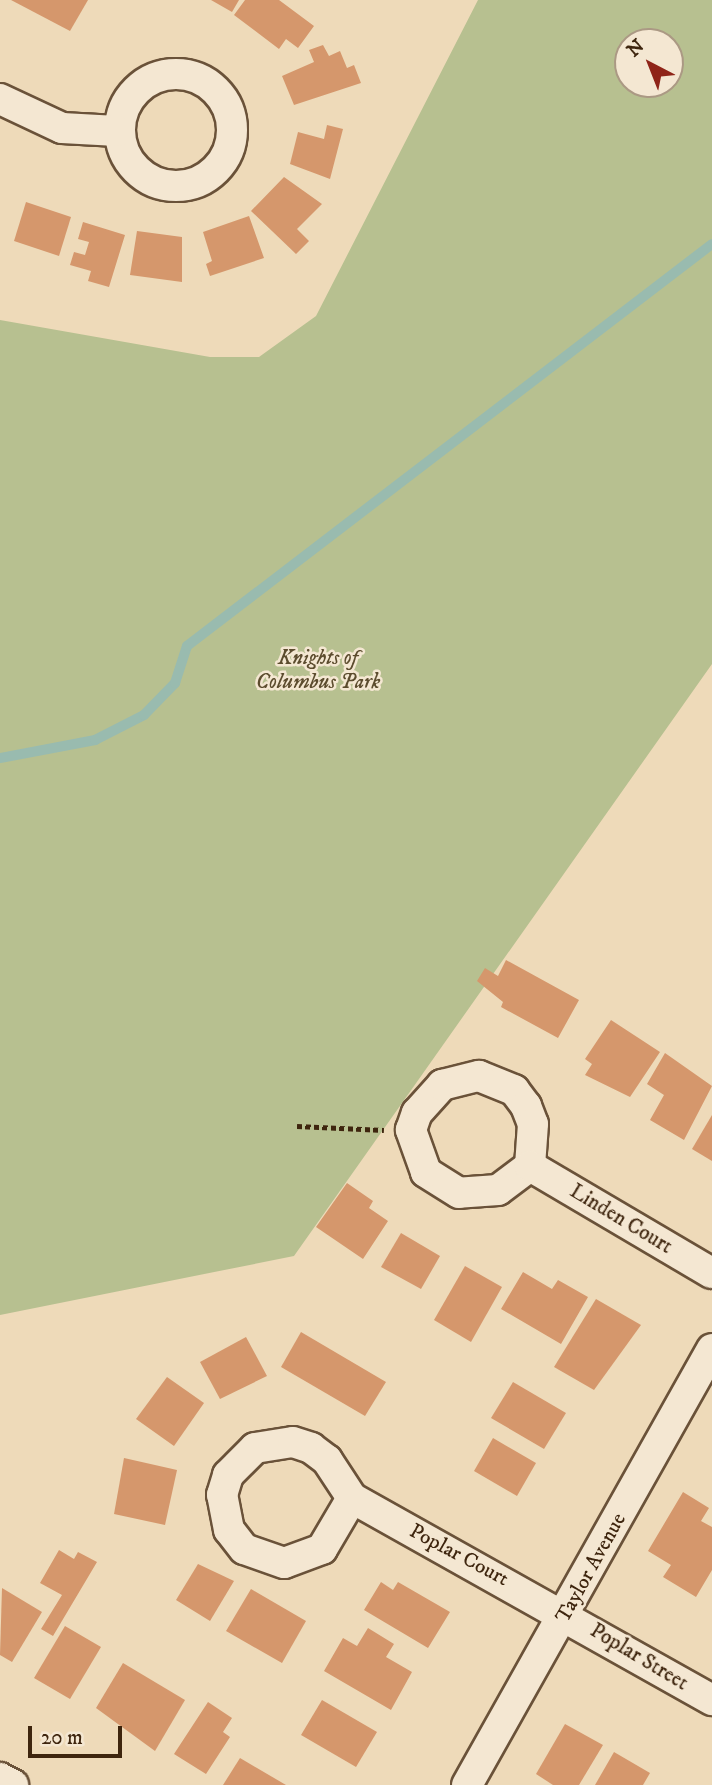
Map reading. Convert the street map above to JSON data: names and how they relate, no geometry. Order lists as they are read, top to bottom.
{
  "streets": {
    "street": [
      "Linden Court",
      "Poplar Court",
      "Taylor Avenue",
      "Poplar Street"
    ]
  },
  "crossings": [
    ["Poplar Court", "Taylor Avenue"],
    ["Poplar Court", "Poplar Street"],
    ["Taylor Avenue", "Poplar Street"]
  ],
  "parks": ["Knights of Columbus Park"],
  "scale_bar": "20 m",
  "north": "top left"
}
